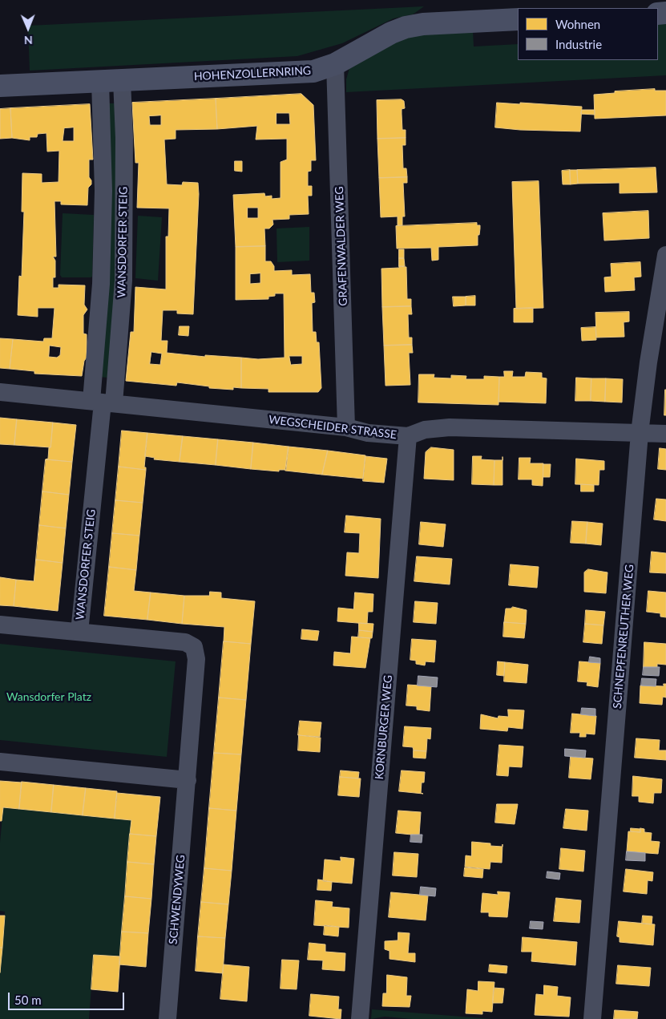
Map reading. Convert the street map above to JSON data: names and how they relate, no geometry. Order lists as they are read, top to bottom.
{
  "streets": {
    "street": [
      "HOHENZOLLERNRING",
      "WANSDORFER STEIG",
      "GRAFENWALDER WEG",
      "WEGSCHEIDER STRASSE",
      "SCHNEPFENREUTHER WEG",
      "KORNBURGER WEG",
      "SCHWENDYWEG"
    ]
  },
  "crossings": [
    ["HOHENZOLLERNRING", "WANSDORFER STEIG"],
    ["HOHENZOLLERNRING", "GRAFENWALDER WEG"],
    ["WANSDORFER STEIG", "WEGSCHEIDER STRASSE"],
    ["GRAFENWALDER WEG", "WEGSCHEIDER STRASSE"],
    ["WEGSCHEIDER STRASSE", "SCHNEPFENREUTHER WEG"],
    ["WEGSCHEIDER STRASSE", "KORNBURGER WEG"]
  ],
  "parks": ["Wansdorfer Platz"],
  "legend": ["Wohnen", "Industrie"],
  "scale_bar": "50 m",
  "north": "bottom"
}
